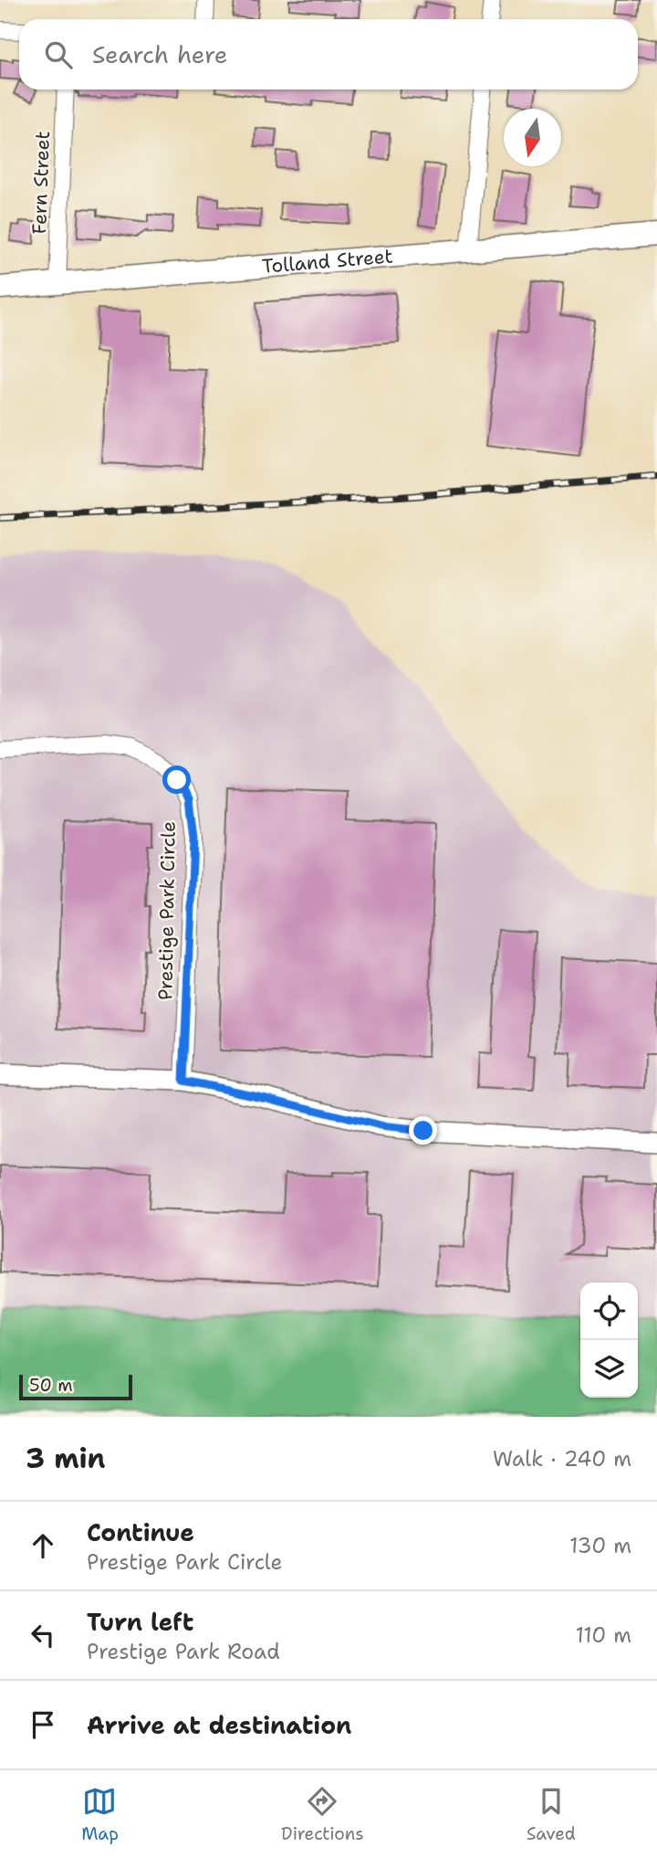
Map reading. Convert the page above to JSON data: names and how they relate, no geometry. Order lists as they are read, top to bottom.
{
  "streets": {
    "main road": ["Tolland Street"],
    "street": ["Fern Street", "Prestige Park Circle"]
  },
  "crossings": [
    ["Fern Street", "Tolland Street"]
  ],
  "scale_bar": "50 m",
  "north": "bottom",
  "page": {
    "search": "Search here",
    "scale": "50 m",
    "heading": ["3 min", "Walk · 240 m"],
    "list": [
      ["Continue", "Prestige Park Circle", "130 m"],
      ["Turn left", "Prestige Park Road", "110 m"],
      "Arrive at destination"
    ],
    "nav": ["Map", "Directions", "Saved"]
  }
}
